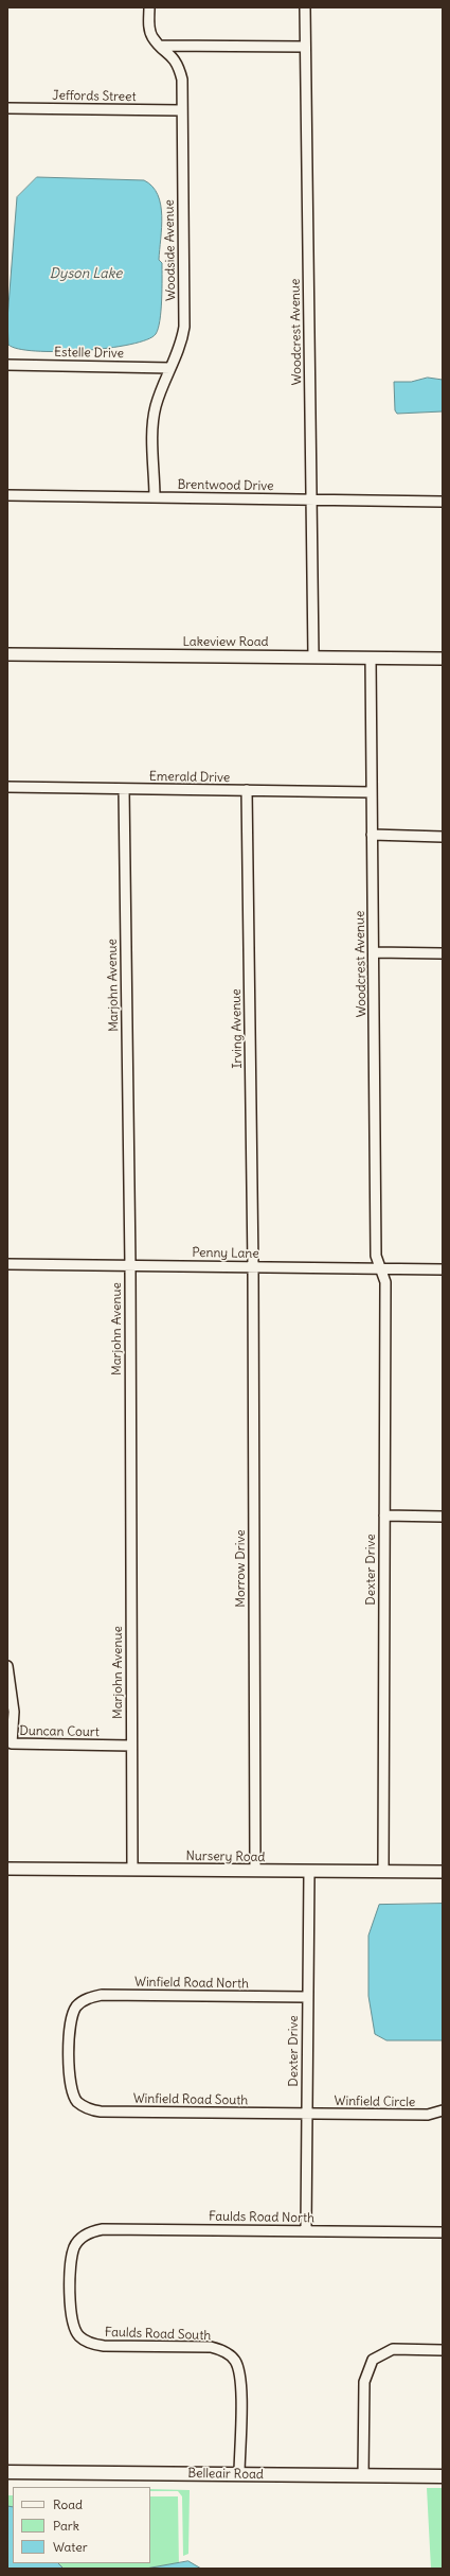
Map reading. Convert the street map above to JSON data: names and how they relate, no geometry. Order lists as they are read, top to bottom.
{
  "streets": {
    "main road": ["Belleair Road"],
    "street": [
      "Jeffords Street",
      "Woodside Avenue",
      "Woodcrest Avenue",
      "Estelle Drive",
      "Brentwood Drive",
      "Lakeview Road",
      "Emerald Drive",
      "Marjohn Avenue",
      "Irving Avenue",
      "Penny Lane",
      "Morrow Drive",
      "Dexter Drive",
      "Duncan Court",
      "Nursery Road",
      "Winfield Road North",
      "Winfield Road South",
      "Winfield Circle",
      "Faulds Road North",
      "Faulds Road South"
    ]
  },
  "crossings": [
    ["Jeffords Street", "Woodside Avenue"],
    ["Woodside Avenue", "Estelle Drive"],
    ["Woodside Avenue", "Brentwood Drive"],
    ["Woodcrest Avenue", "Brentwood Drive"],
    ["Woodcrest Avenue", "Lakeview Road"],
    ["Woodcrest Avenue", "Emerald Drive"],
    ["Woodcrest Avenue", "Penny Lane"],
    ["Woodcrest Avenue", "Dexter Drive"],
    ["Emerald Drive", "Marjohn Avenue"],
    ["Emerald Drive", "Irving Avenue"],
    ["Marjohn Avenue", "Penny Lane"],
    ["Marjohn Avenue", "Duncan Court"],
    ["Marjohn Avenue", "Nursery Road"],
    ["Irving Avenue", "Penny Lane"],
    ["Irving Avenue", "Morrow Drive"],
    ["Penny Lane", "Morrow Drive"],
    ["Penny Lane", "Dexter Drive"],
    ["Morrow Drive", "Nursery Road"],
    ["Dexter Drive", "Nursery Road"],
    ["Dexter Drive", "Winfield Road North"],
    ["Dexter Drive", "Winfield Road South"],
    ["Dexter Drive", "Winfield Circle"],
    ["Dexter Drive", "Faulds Road North"],
    ["Winfield Road North", "Winfield Road South"],
    ["Winfield Road South", "Winfield Circle"],
    ["Faulds Road North", "Faulds Road South"],
    ["Faulds Road South", "Belleair Road"]
  ],
  "water": ["Dyson Lake"],
  "legend": ["Road", "Park", "Water"]
}
